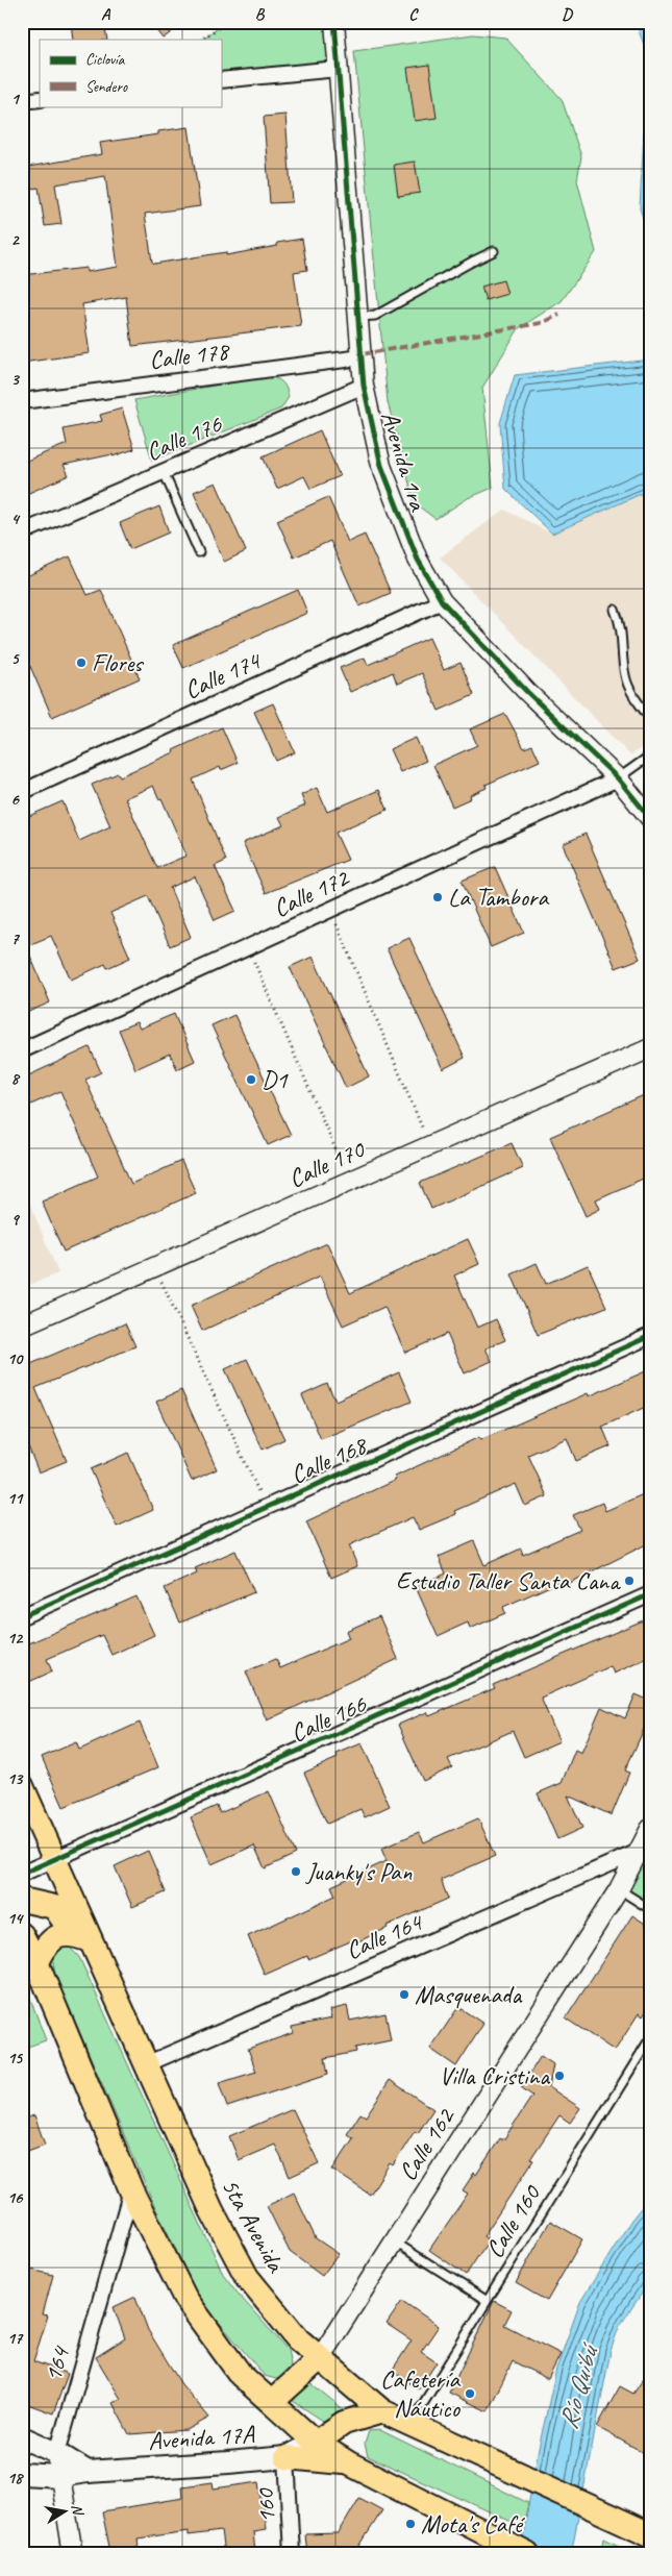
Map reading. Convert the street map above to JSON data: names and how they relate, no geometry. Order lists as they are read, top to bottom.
{
  "streets": {
    "highway": ["5ta Avenida"],
    "main road": ["Avenida 17A"],
    "street": [
      "Calle 178",
      "Calle 176",
      "Avenida 1ra",
      "Calle 174",
      "Calle 172",
      "Calle 170",
      "Calle 168",
      "Calle 166",
      "Calle 164",
      "Calle 162",
      "164",
      "160"
    ],
    "lane": ["Calle 160"]
  },
  "crossings": [
    ["Calle 178", "Avenida 1ra"],
    ["Calle 176", "Avenida 1ra"],
    ["Avenida 1ra", "Calle 174"],
    ["Avenida 1ra", "Calle 172"],
    ["Calle 166", "5ta Avenida"],
    ["Calle 164", "Calle 162"],
    ["Calle 164", "5ta Avenida"],
    ["Calle 162", "5ta Avenida"],
    ["Calle 160", "5ta Avenida"],
    ["164", "Avenida 17A"],
    ["Avenida 17A", "160"]
  ],
  "water": ["Río Quibú"],
  "places": [
    "Flores",
    "La Tambora",
    "D1",
    "Estudio Taller Santa Cana",
    "Juanky's Pan",
    "Masquenada",
    "Villa Cristina",
    "Cafetería Náutico",
    "Mota's Café"
  ],
  "legend": ["Ciclovía", "Sendero"],
  "north": "right",
  "grid": {
    "columns": [
      "A",
      "B",
      "C",
      "D"
    ],
    "rows": [
      "1",
      "2",
      "3",
      "4",
      "5",
      "6",
      "7",
      "8",
      "9",
      "10",
      "11",
      "12",
      "13",
      "14",
      "15",
      "16",
      "17",
      "18"
    ]
  }
}
